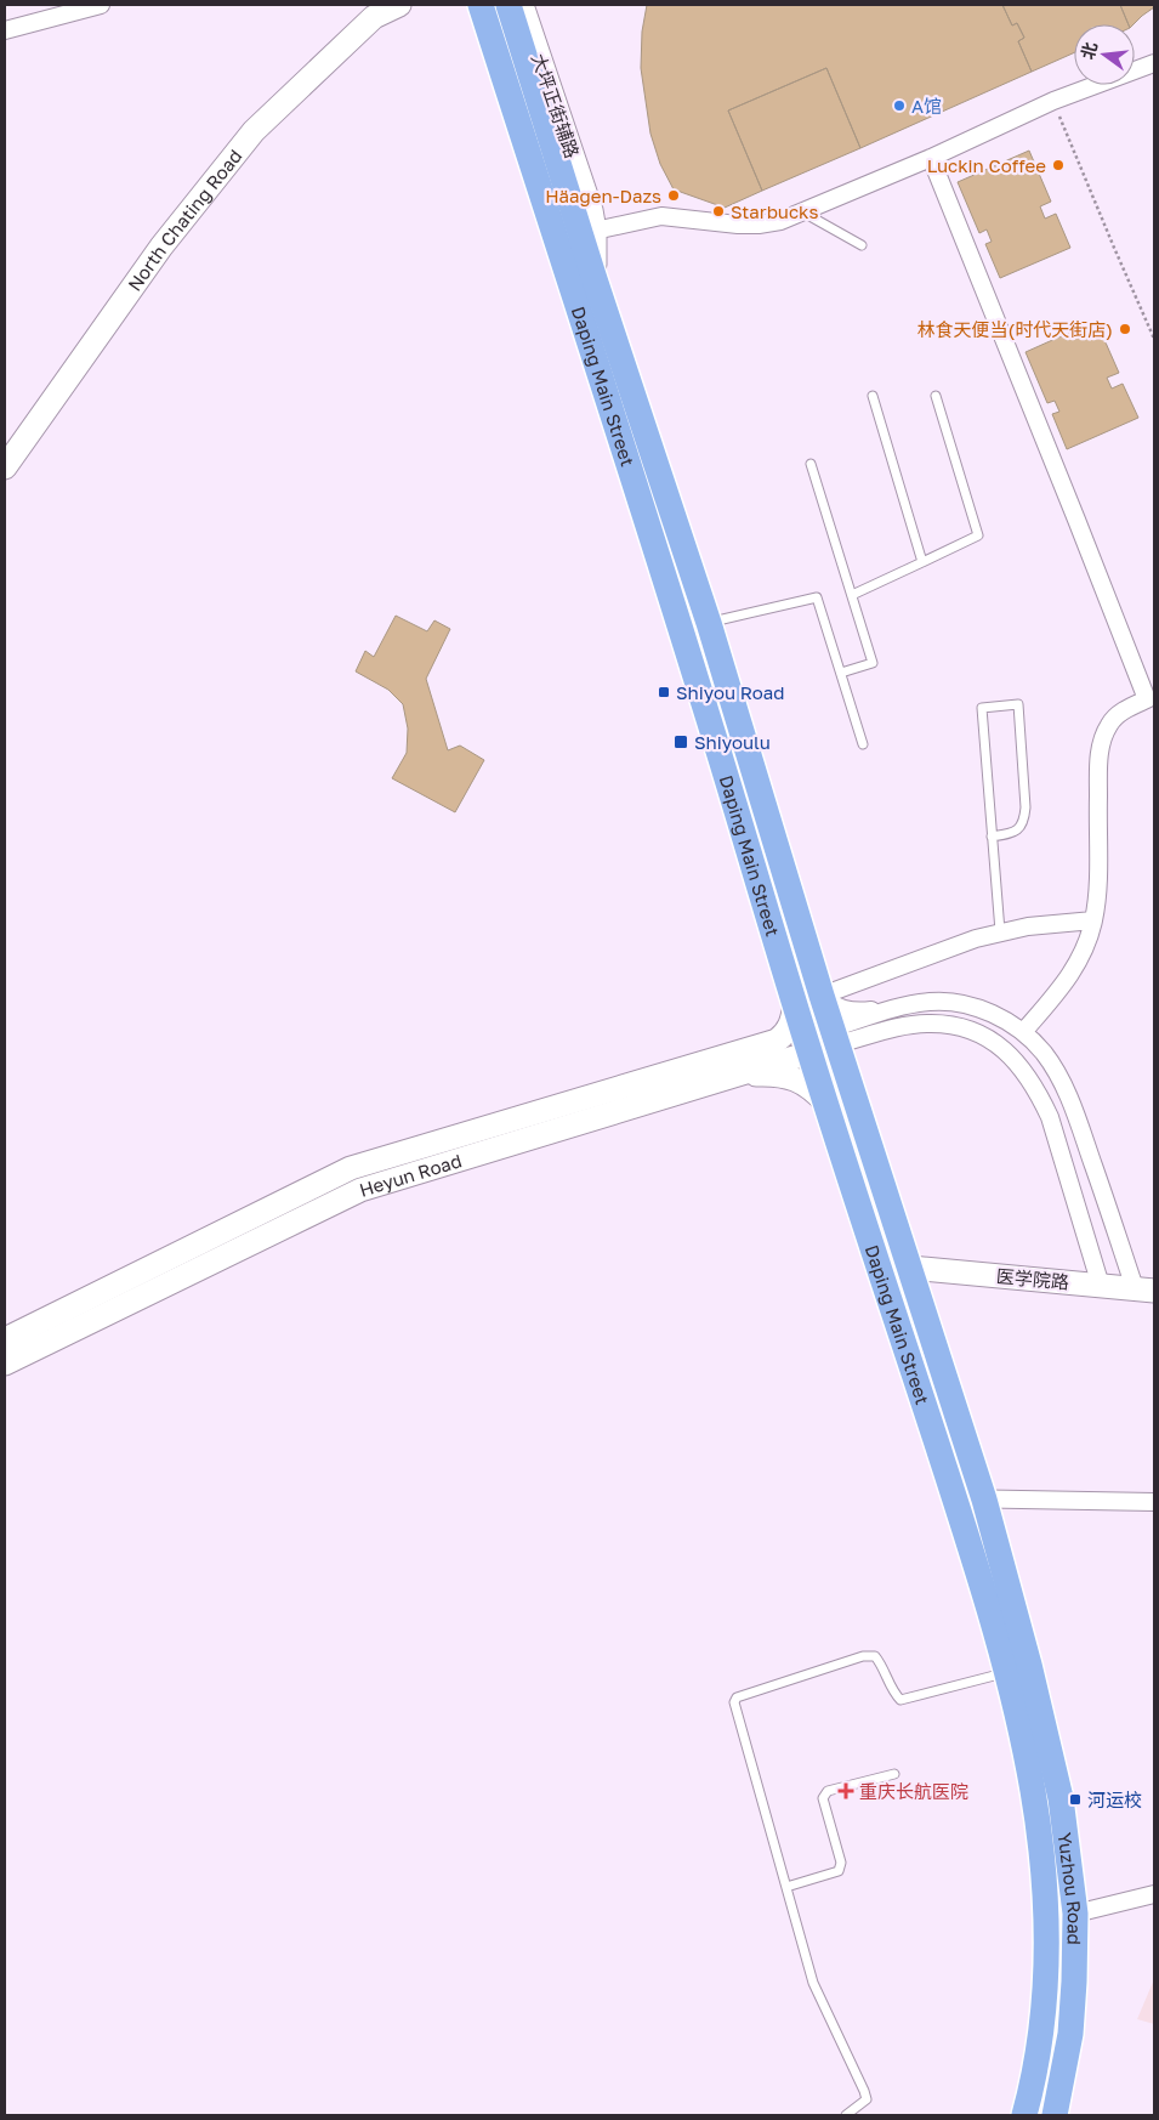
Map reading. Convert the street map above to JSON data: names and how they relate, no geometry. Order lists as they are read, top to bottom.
{
  "streets": {
    "main road": [
      "大坪正街辅路",
      "North Chating Road",
      "Daping Main Street",
      "Heyun Road",
      "医学院路",
      "Yuzhou Road"
    ]
  },
  "crossings": [
    ["大坪正街辅路", "Daping Main Street"],
    ["Daping Main Street", "Heyun Road"],
    ["Daping Main Street", "医学院路"],
    ["Daping Main Street", "Yuzhou Road"]
  ],
  "places": {
    "other": [
      "A馆",
      "Luckin Coffee",
      "Häagen-Dazs",
      "Starbucks",
      "林食天便当(时代天街店)"
    ],
    "transit": ["Shiyou Road", "Shiyoulu", "河运校"],
    "health": ["重庆长航医院"]
  },
  "north": "left"
}
